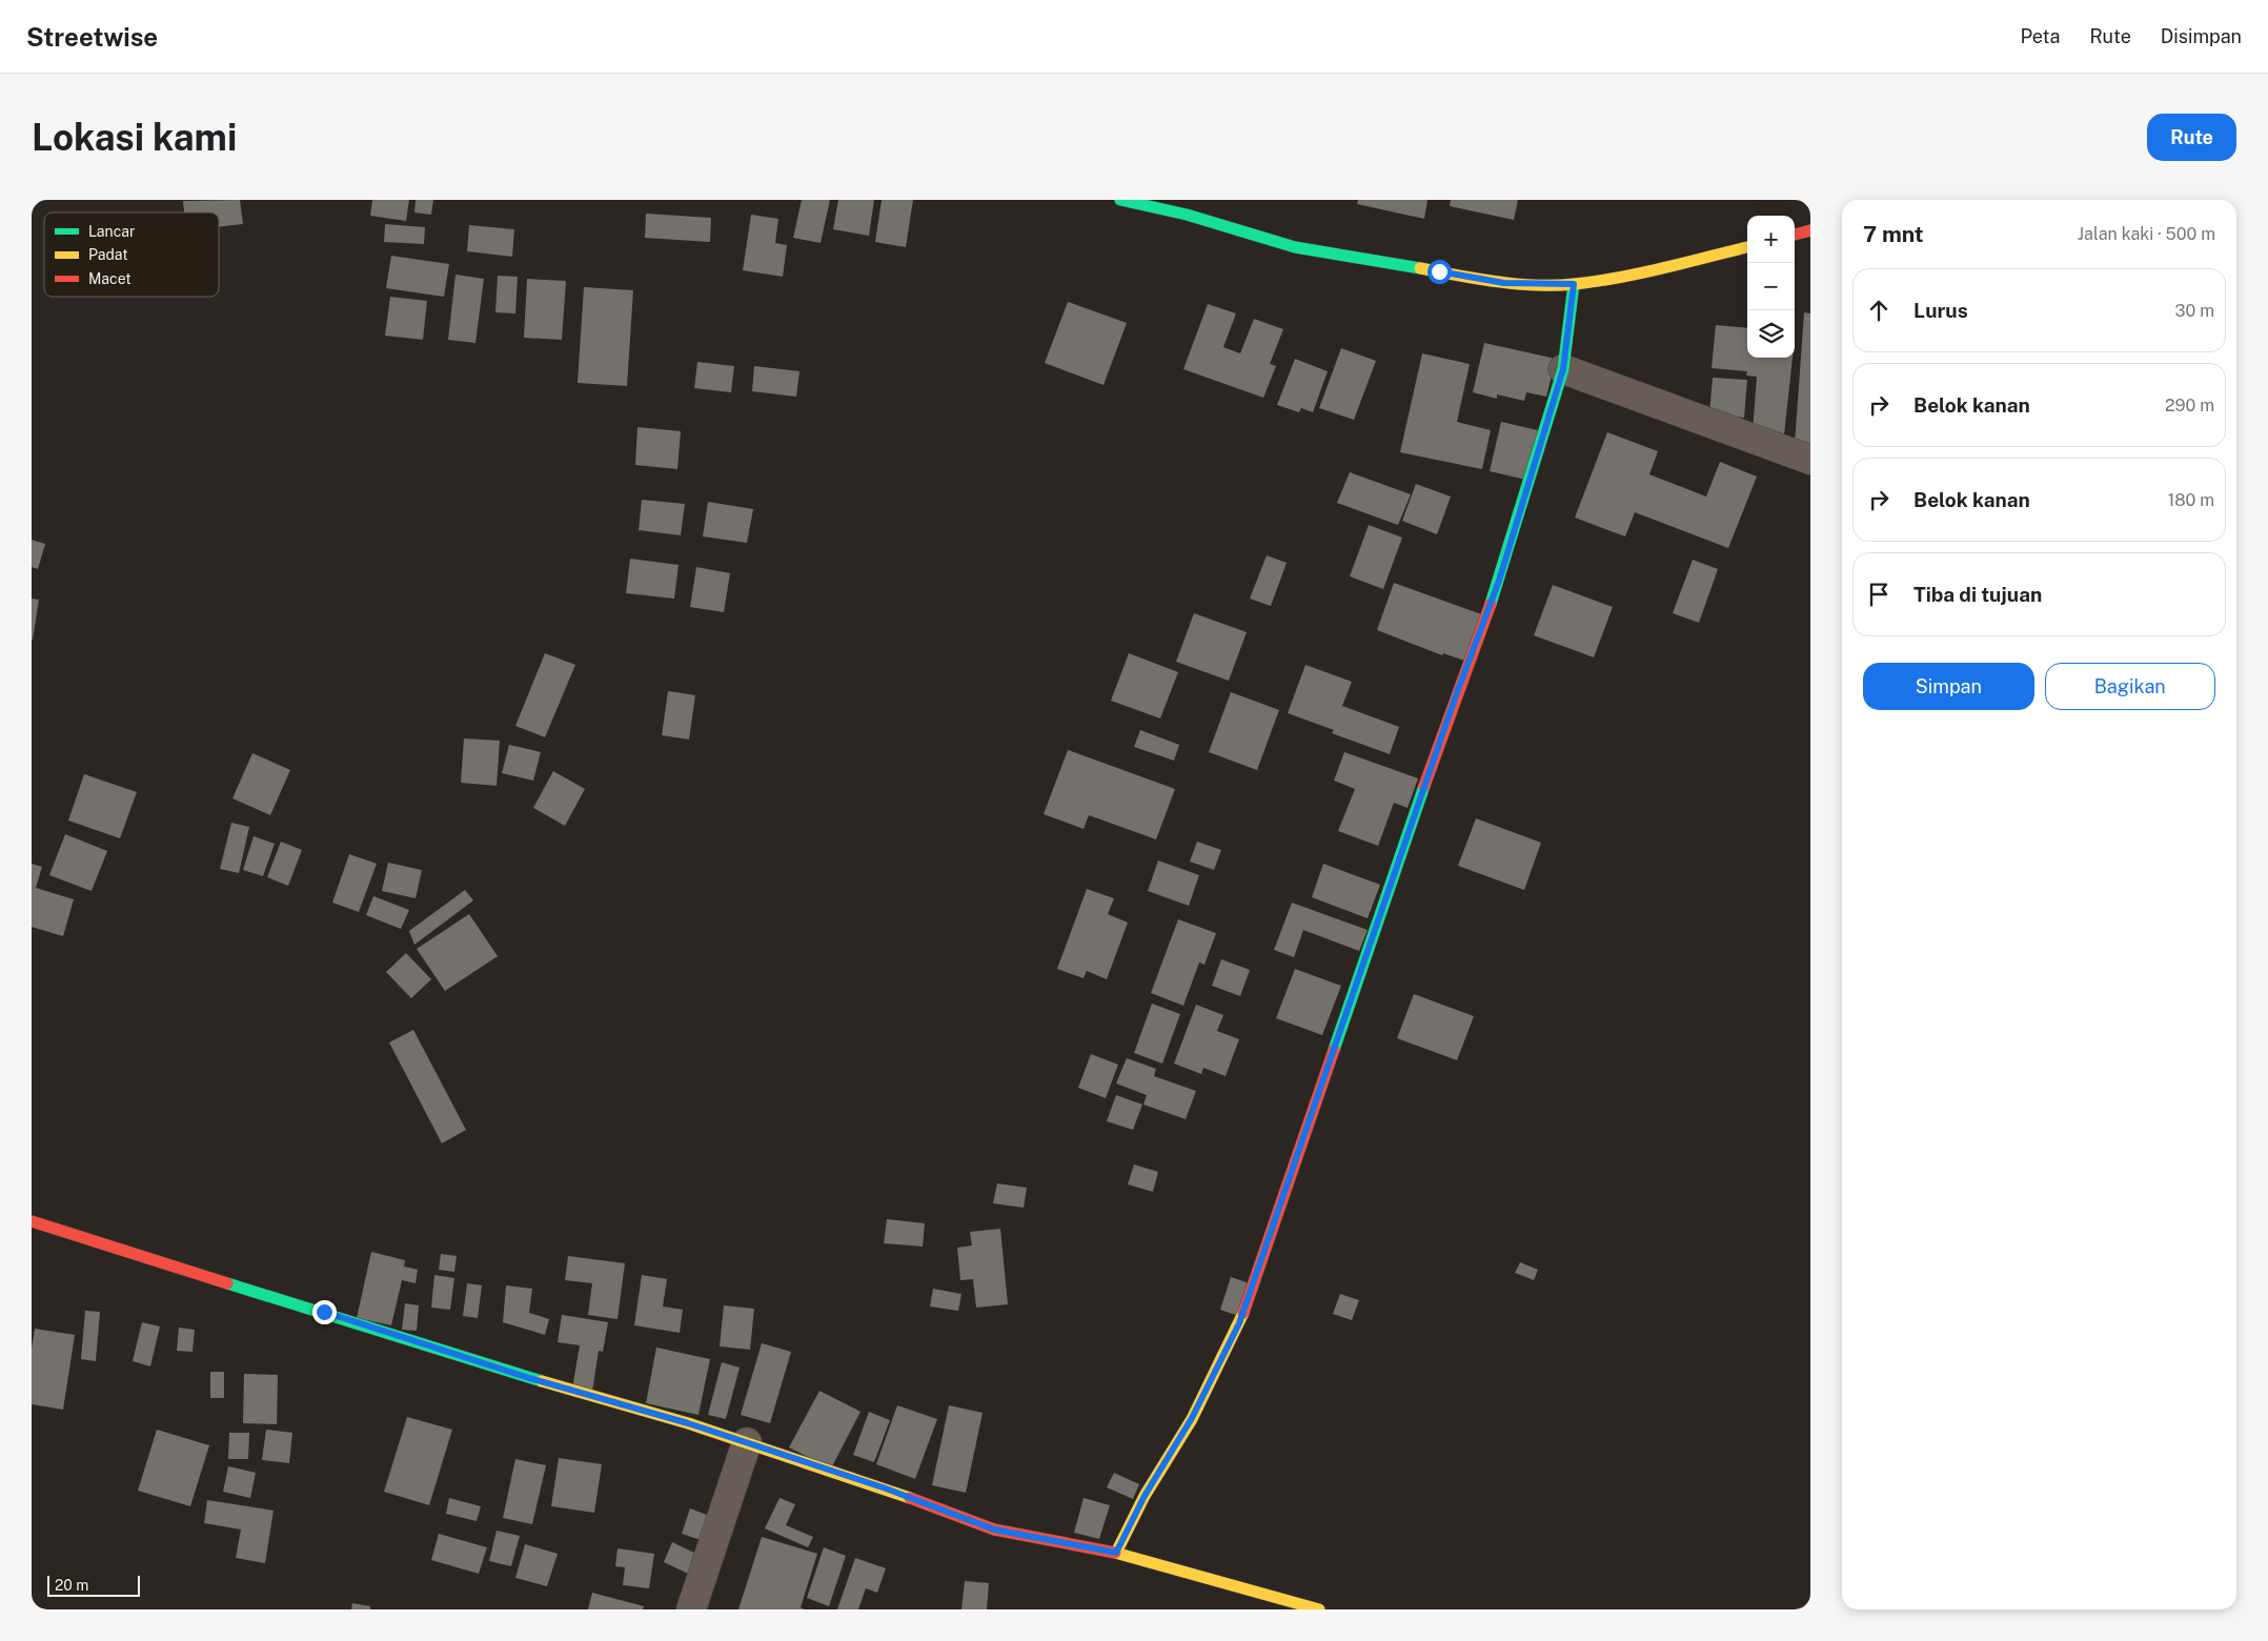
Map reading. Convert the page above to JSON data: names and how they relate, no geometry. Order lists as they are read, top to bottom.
{
  "legend": ["Lancar", "Padat", "Macet"],
  "scale_bar": "20 m",
  "page": {
    "header": "Streetwise",
    "nav": ["Peta", "Rute", "Disimpan"],
    "buttons": [
      "Rute",
      ["Simpan", "Bagikan"]
    ],
    "title": "Lokasi kami",
    "heading": ["7 mnt", "Jalan kaki · 500 m"],
    "map_buttons": ["+", "−"],
    "list": [
      ["Lurus", "30 m"],
      ["Belok kanan", "290 m"],
      ["Belok kanan", "180 m"],
      "Tiba di tujuan"
    ],
    "scale": "20 m"
  }
}
